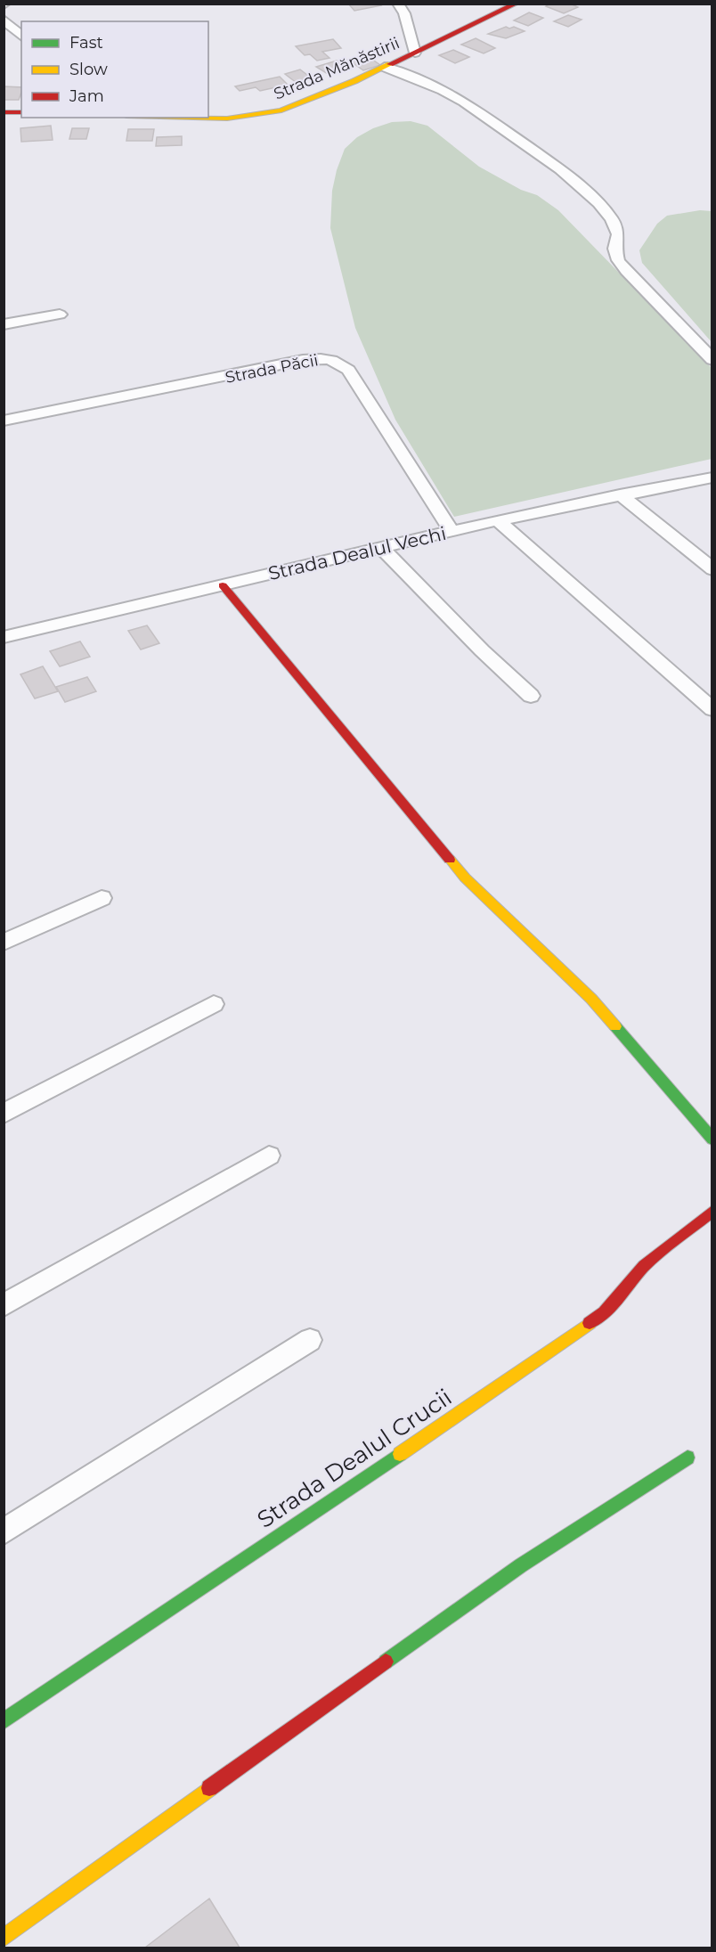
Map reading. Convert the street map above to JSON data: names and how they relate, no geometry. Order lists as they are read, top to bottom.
{
  "streets": {
    "street": [
      "Strada Mănăstirii",
      "Strada Păcii",
      "Strada Dealul Vechi",
      "Strada Dealul Crucii"
    ]
  },
  "crossings": [
    ["Strada Păcii", "Strada Dealul Vechi"]
  ],
  "legend": ["Fast", "Slow", "Jam"]
}
